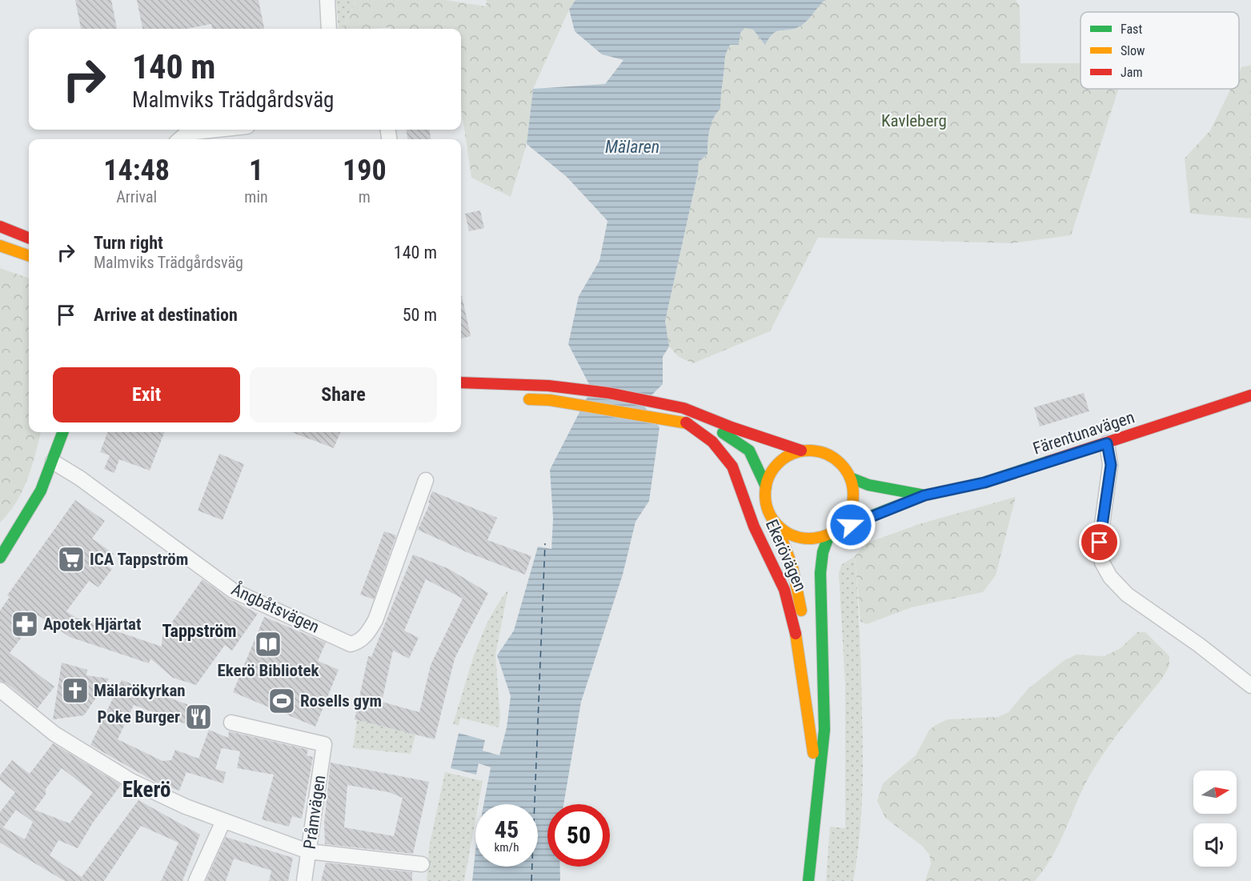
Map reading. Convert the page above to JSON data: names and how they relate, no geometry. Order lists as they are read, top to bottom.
{
  "streets": {
    "main road": ["Färentunavägen", "Ekerövägen"],
    "street": ["Ångbåtsvägen", "Pråmvägen"]
  },
  "crossings": [
    ["Färentunavägen", "Ekerövägen"]
  ],
  "districts": ["Tappström", "Ekerö"],
  "water": ["Mälaren"],
  "parks": ["Kavleberg"],
  "places": {
    "supermarket": ["ICA Tappström"],
    "pharmacy": ["Apotek Hjärtat"],
    "library": ["Ekerö Bibliotek"],
    "church": ["Mälarökyrkan"],
    "sports": ["Rosells gym"],
    "restaurant": ["Poke Burger"]
  },
  "legend": ["Fast", "Slow", "Jam"],
  "north": "right",
  "page": {
    "turn": ["140 m", "Malmviks Trädgårdsväg"],
    "eta": [
      "14:48",
      "Arrival",
      "1",
      "min",
      "190",
      "m"
    ],
    "list": [
      {
        "name": "Turn right",
        "note": "Malmviks Trädgårdsväg",
        "value": "140 m"
      },
      {
        "name": "Arrive at destination",
        "value": "50 m"
      }
    ],
    "buttons": ["Exit", "Share"],
    "speed": "45 km/h",
    "limit": "50"
  }
}
